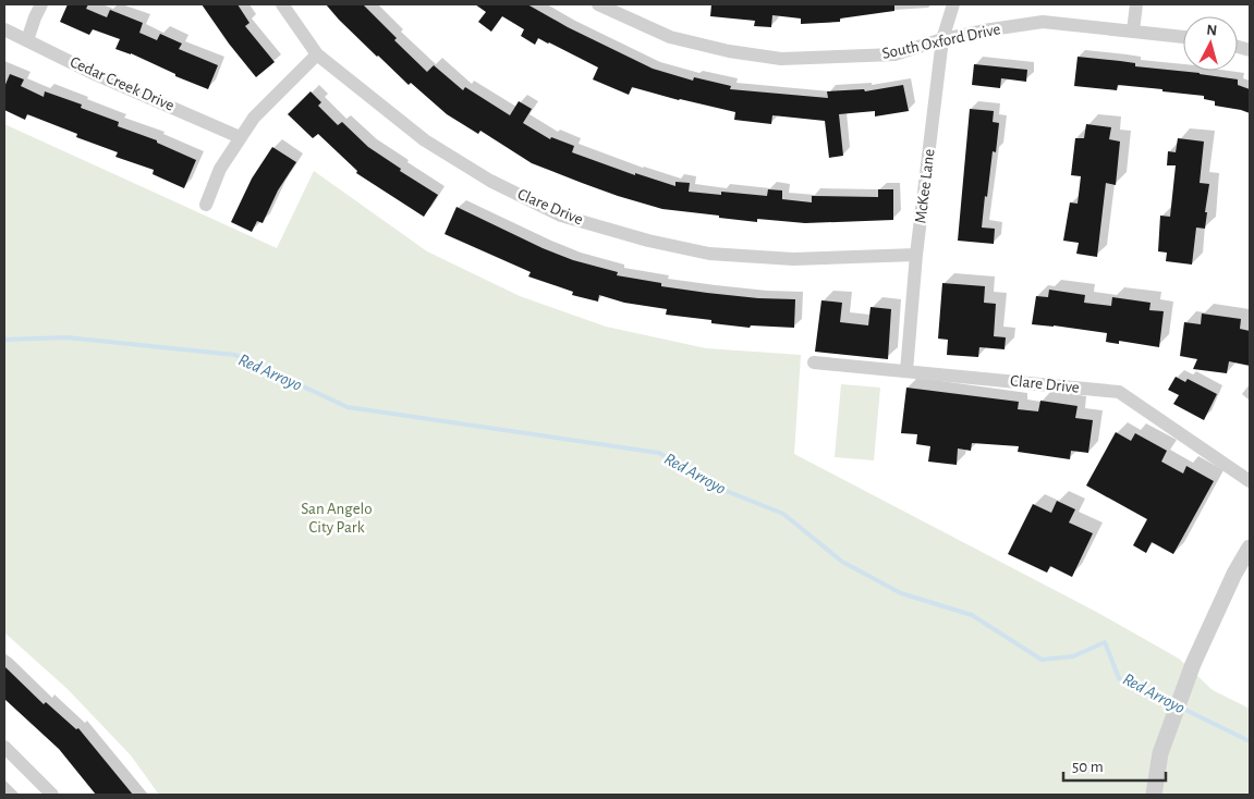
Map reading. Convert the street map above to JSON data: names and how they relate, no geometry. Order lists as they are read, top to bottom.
{
  "streets": {
    "street": [
      "South Oxford Drive",
      "Cedar Creek Drive",
      "McKee Lane",
      "Clare Drive"
    ]
  },
  "crossings": [
    ["South Oxford Drive", "McKee Lane"],
    ["McKee Lane", "Clare Drive"]
  ],
  "water": ["Red Arroyo"],
  "parks": ["San Angelo City Park"],
  "scale_bar": "50 m",
  "north": "top"
}
